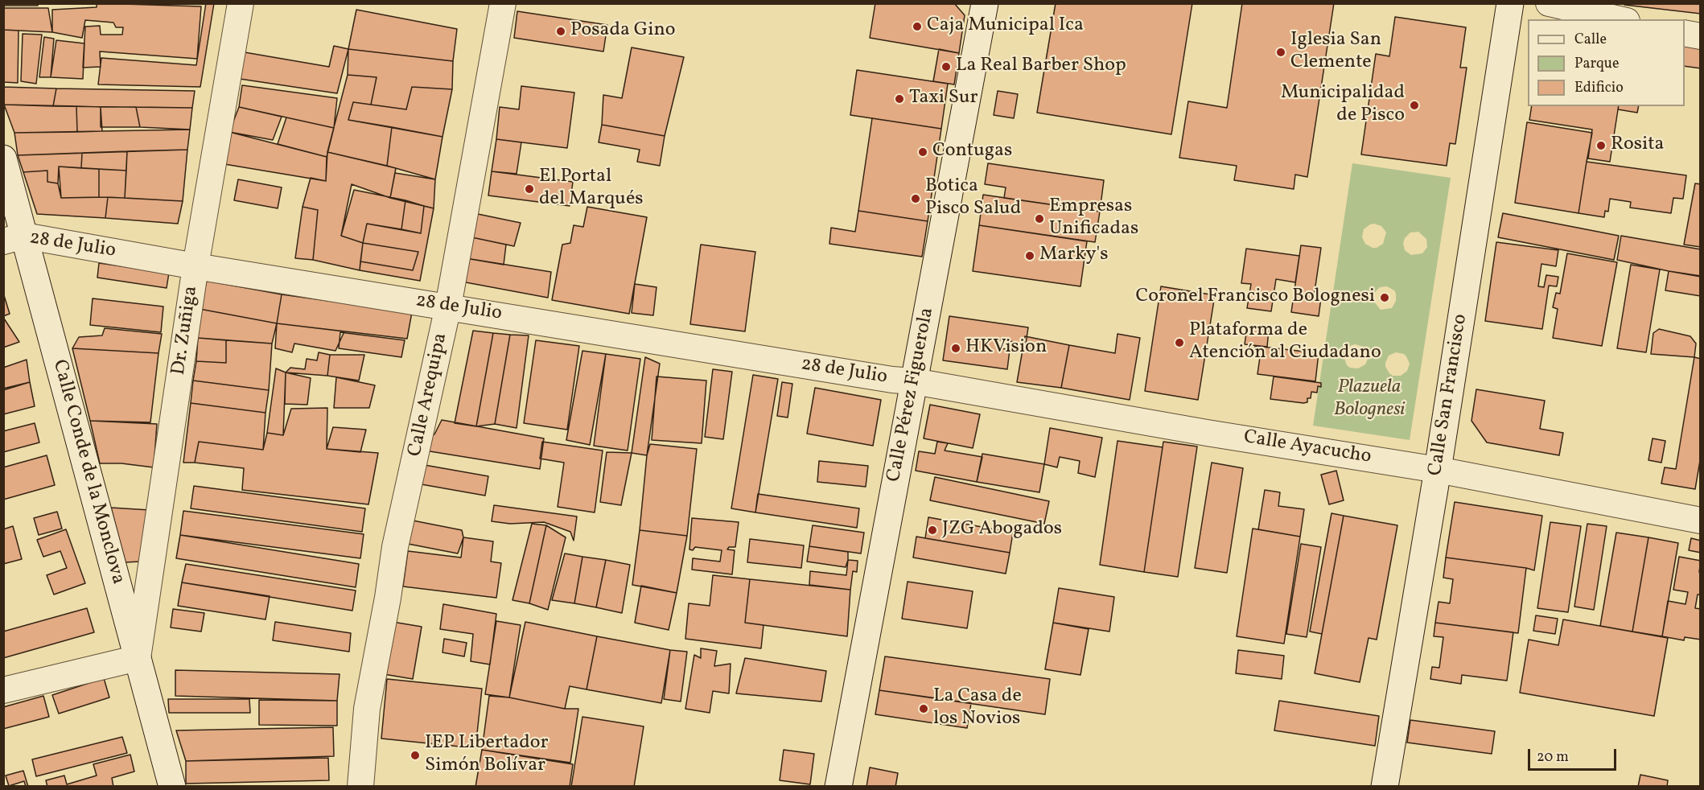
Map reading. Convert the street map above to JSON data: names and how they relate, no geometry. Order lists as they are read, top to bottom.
{
  "streets": {
    "main road": ["Calle Pérez Figuerola", "Calle San Francisco", "Calle Conde de la Monclova"],
    "street": [
      "28 de Julio",
      "Dr. Zuñiga",
      "Calle Arequipa",
      "Calle Ayacucho"
    ]
  },
  "crossings": [
    ["28 de Julio", "Dr. Zuñiga"],
    ["28 de Julio", "Calle Arequipa"],
    ["28 de Julio", "Calle Pérez Figuerola"],
    ["28 de Julio", "Calle Ayacucho"],
    ["28 de Julio", "Calle Conde de la Monclova"],
    ["Dr. Zuñiga", "Calle Conde de la Monclova"],
    ["Calle Pérez Figuerola", "Calle Ayacucho"],
    ["Calle San Francisco", "Calle Ayacucho"]
  ],
  "parks": ["Plazuela Bolognesi"],
  "places": [
    "Caja Municipal Ica",
    "Posada Gino",
    "Iglesia San Clemente",
    "La Real Barber Shop",
    "Taxi Sur",
    "Municipalidad de Pisco",
    "Rosita",
    "Contugas",
    "El Portal del Marqués",
    "Botica Pisco Salud",
    "Empresas Unificadas",
    "Marky's",
    "Coronel Francisco Bolognesi",
    "Plataforma de Atención al Ciudadano",
    "HKVision",
    "JZG Abogados",
    "La Casa de los Novios",
    "IEP Libertador Simón Bolívar"
  ],
  "legend": ["Calle", "Parque", "Edificio"],
  "scale_bar": "20 m"
}
